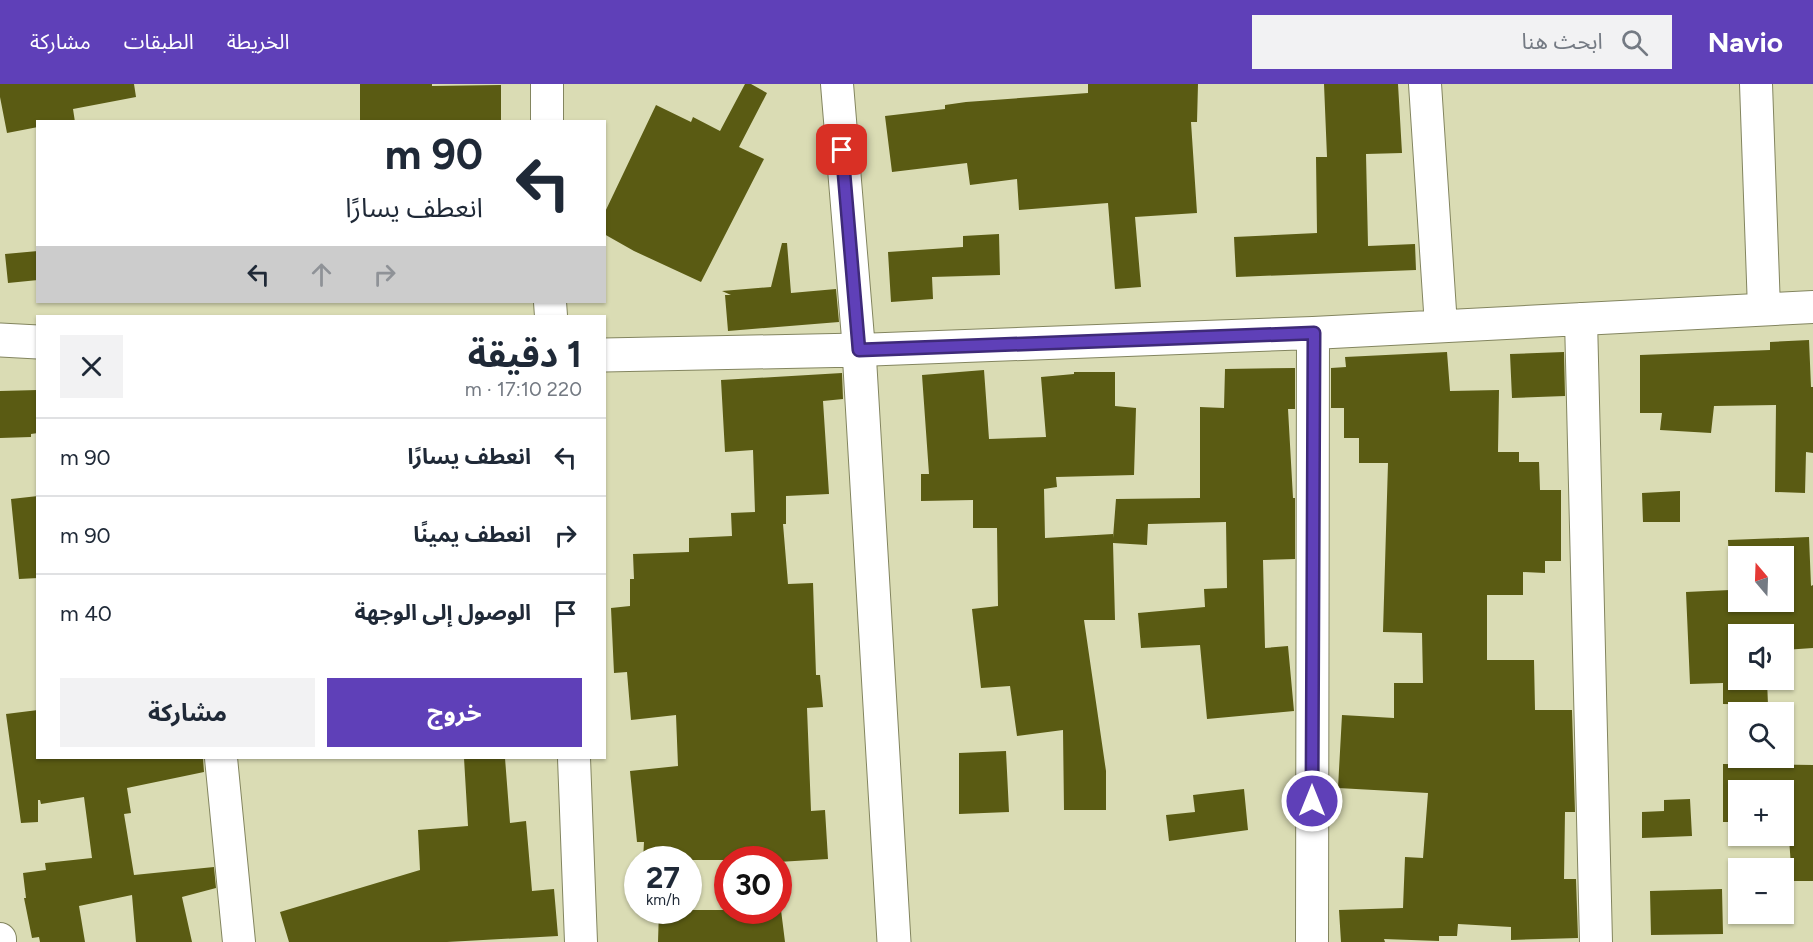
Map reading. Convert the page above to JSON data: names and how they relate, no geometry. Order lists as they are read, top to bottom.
{
  "north": "top",
  "page": {
    "header": "Navio",
    "search": "ابحث هنا",
    "nav": ["الخريطة", "الطبقات", "مشاركة"],
    "turn": ["90 m", "انعطف يسارًا"],
    "heading": ["1 دقيقة", "220 m · 17:10"],
    "list": [
      {
        "name": "انعطف يسارًا",
        "value": "90 m"
      },
      {
        "name": "انعطف يمينًا",
        "value": "90 m"
      },
      {
        "name": "الوصول إلى الوجهة",
        "value": "40 m"
      }
    ],
    "map_buttons": ["+", "−"],
    "buttons": ["خروج", "مشاركة"],
    "speed": "27 km/h",
    "limit": "30"
  }
}
